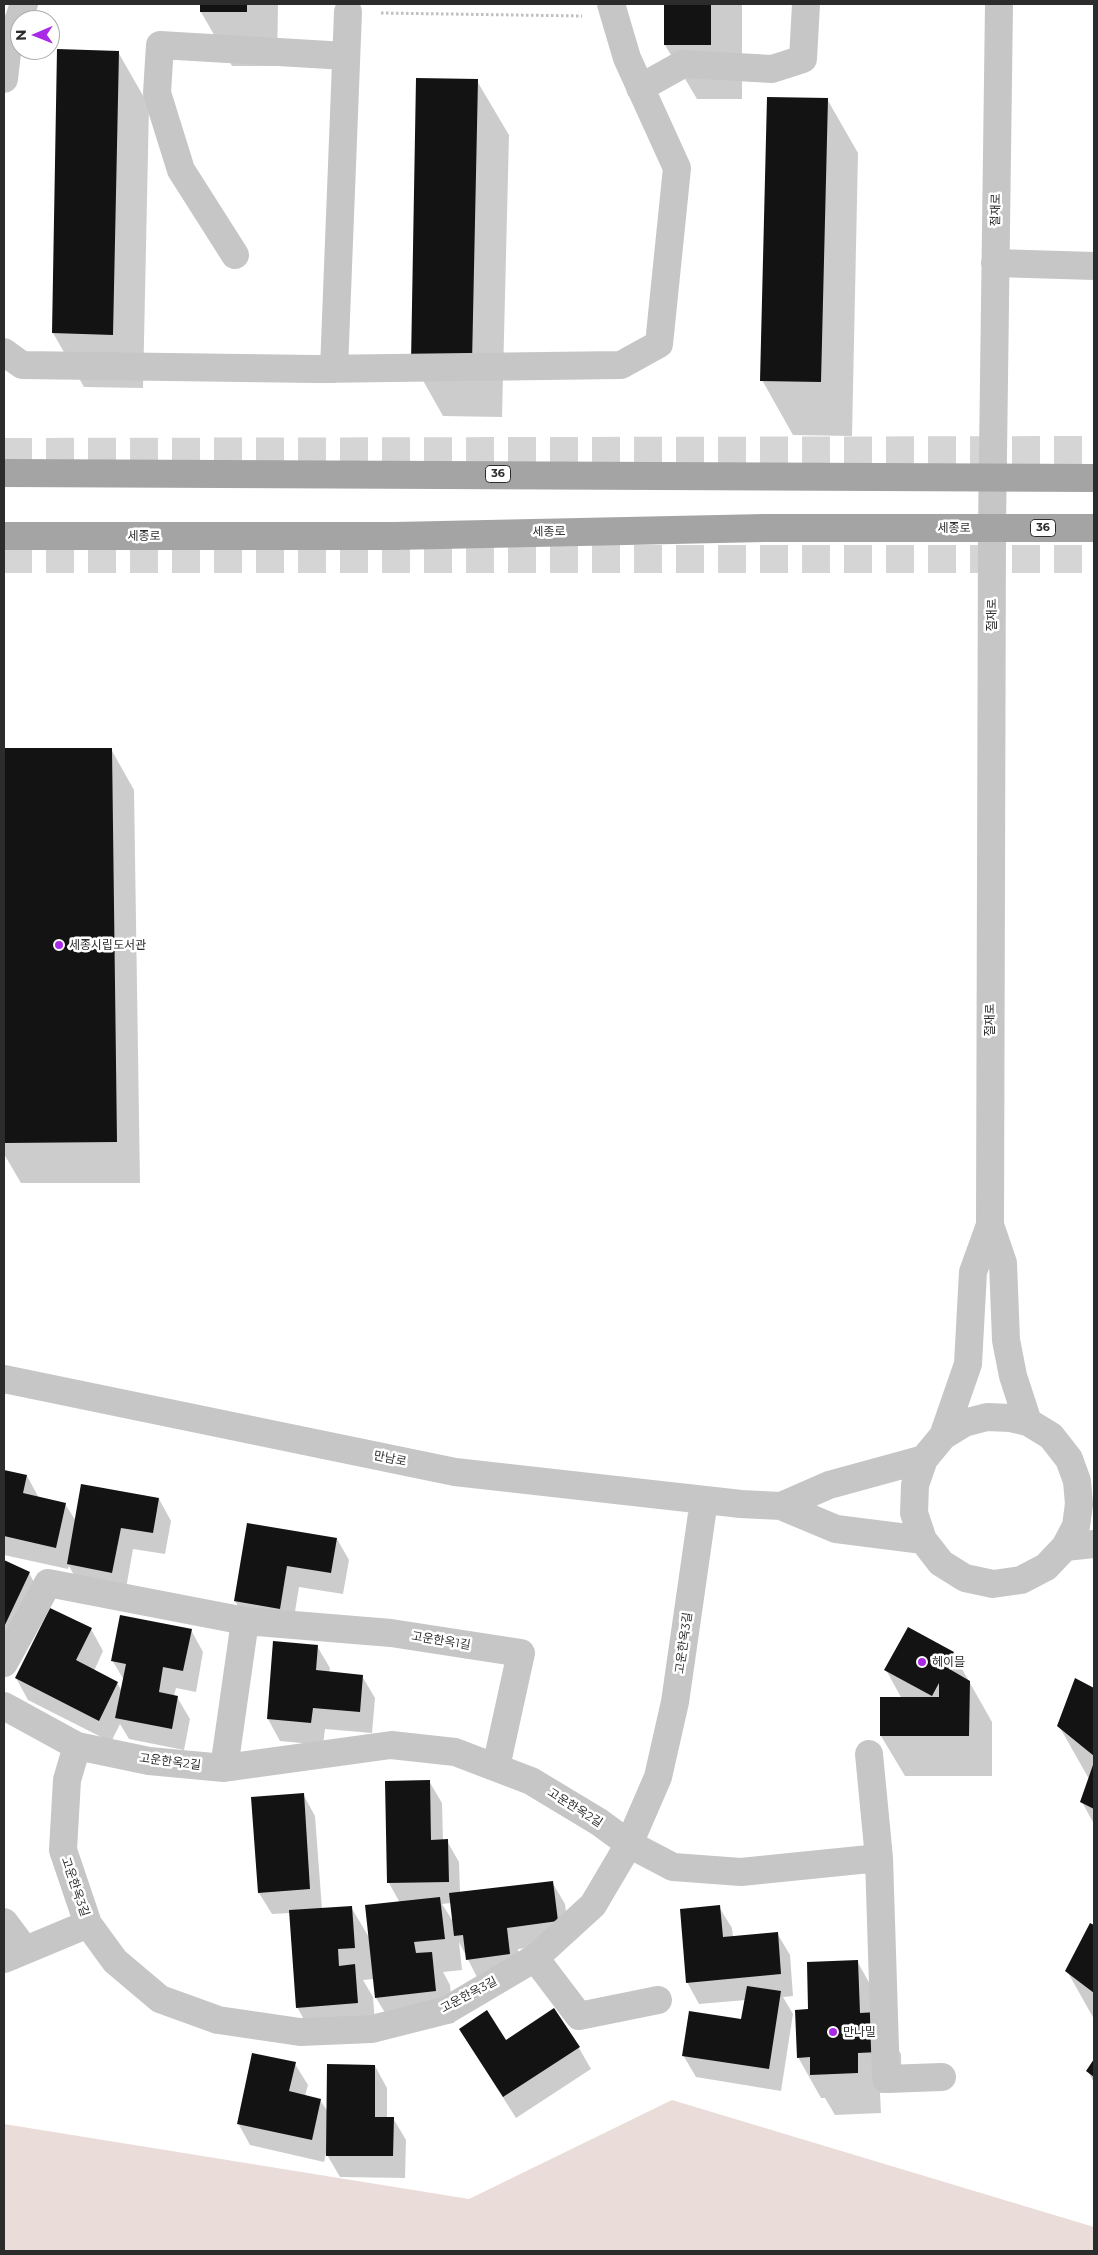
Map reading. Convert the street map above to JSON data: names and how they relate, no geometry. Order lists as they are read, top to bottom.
{
  "streets": {
    "main road": ["36", "세종로"],
    "street": [
      "절재로",
      "만남로",
      "고운한옥1길",
      "고운한옥3길",
      "고운한옥2길"
    ]
  },
  "crossings": [
    ["절재로", "36"],
    ["절재로", "세종로"],
    ["만남로", "고운한옥3길"],
    ["고운한옥1길", "고운한옥2길"],
    ["고운한옥3길", "고운한옥2길"]
  ],
  "places": ["세종시립도서관", "헤이믈", "만나밀"],
  "north": "left"
}
